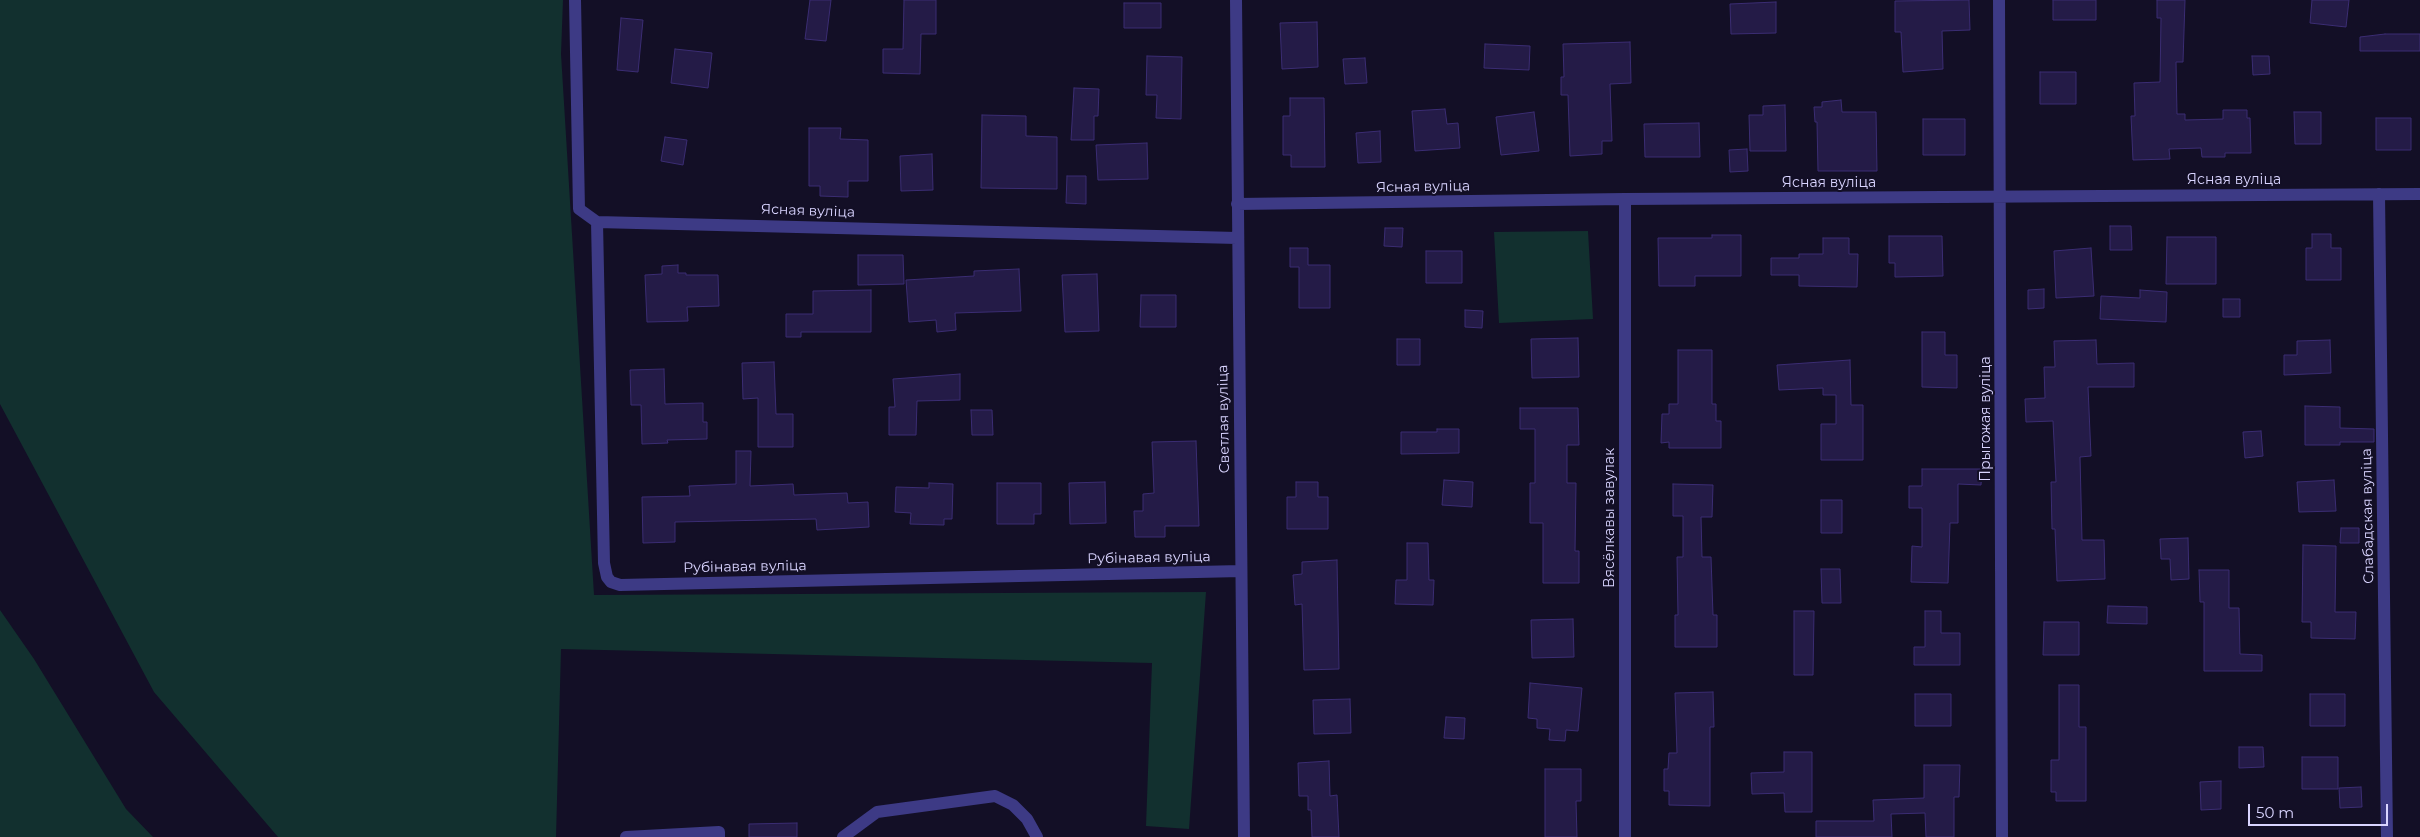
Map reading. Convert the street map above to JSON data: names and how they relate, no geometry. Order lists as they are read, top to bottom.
{
  "streets": {
    "street": [
      "Ясная вуліца",
      "Светлая вуліца",
      "Прыгожая вуліца",
      "Слабадская вуліца",
      "Вясёлкавы завулак",
      "Рубінавая вуліца"
    ]
  },
  "crossings": [
    ["Ясная вуліца", "Светлая вуліца"],
    ["Ясная вуліца", "Прыгожая вуліца"],
    ["Ясная вуліца", "Слабадская вуліца"],
    ["Ясная вуліца", "Вясёлкавы завулак"],
    ["Ясная вуліца", "Рубінавая вуліца"],
    ["Светлая вуліца", "Рубінавая вуліца"]
  ],
  "scale_bar": "50 m"
}
